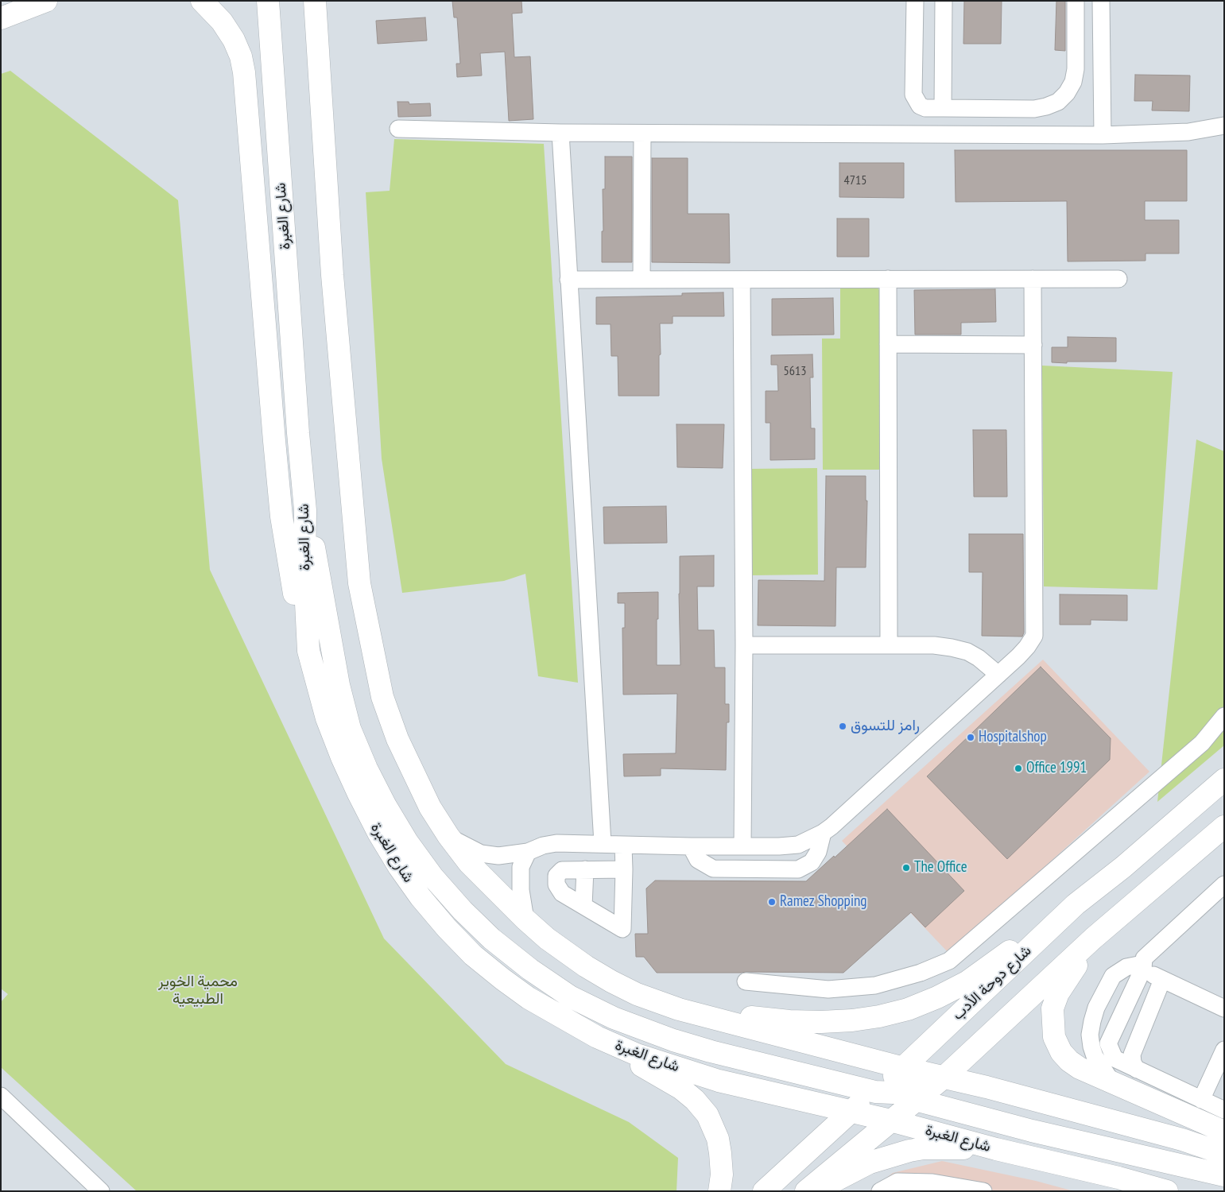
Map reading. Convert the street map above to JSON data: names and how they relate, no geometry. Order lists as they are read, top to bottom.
{
  "streets": {
    "main road": ["شارع الغبرة", "شارع دوحة الأدب"]
  },
  "crossings": [
    ["شارع الغبرة", "شارع دوحة الأدب"]
  ],
  "parks": ["محمية الخوير الطبيعية"],
  "places": [
    "رامز للتسوق",
    "Hospitalshop",
    "Office 1991",
    "The Office",
    "Ramez Shopping"
  ],
  "house_numbers": ["4715", "5613"]
}
